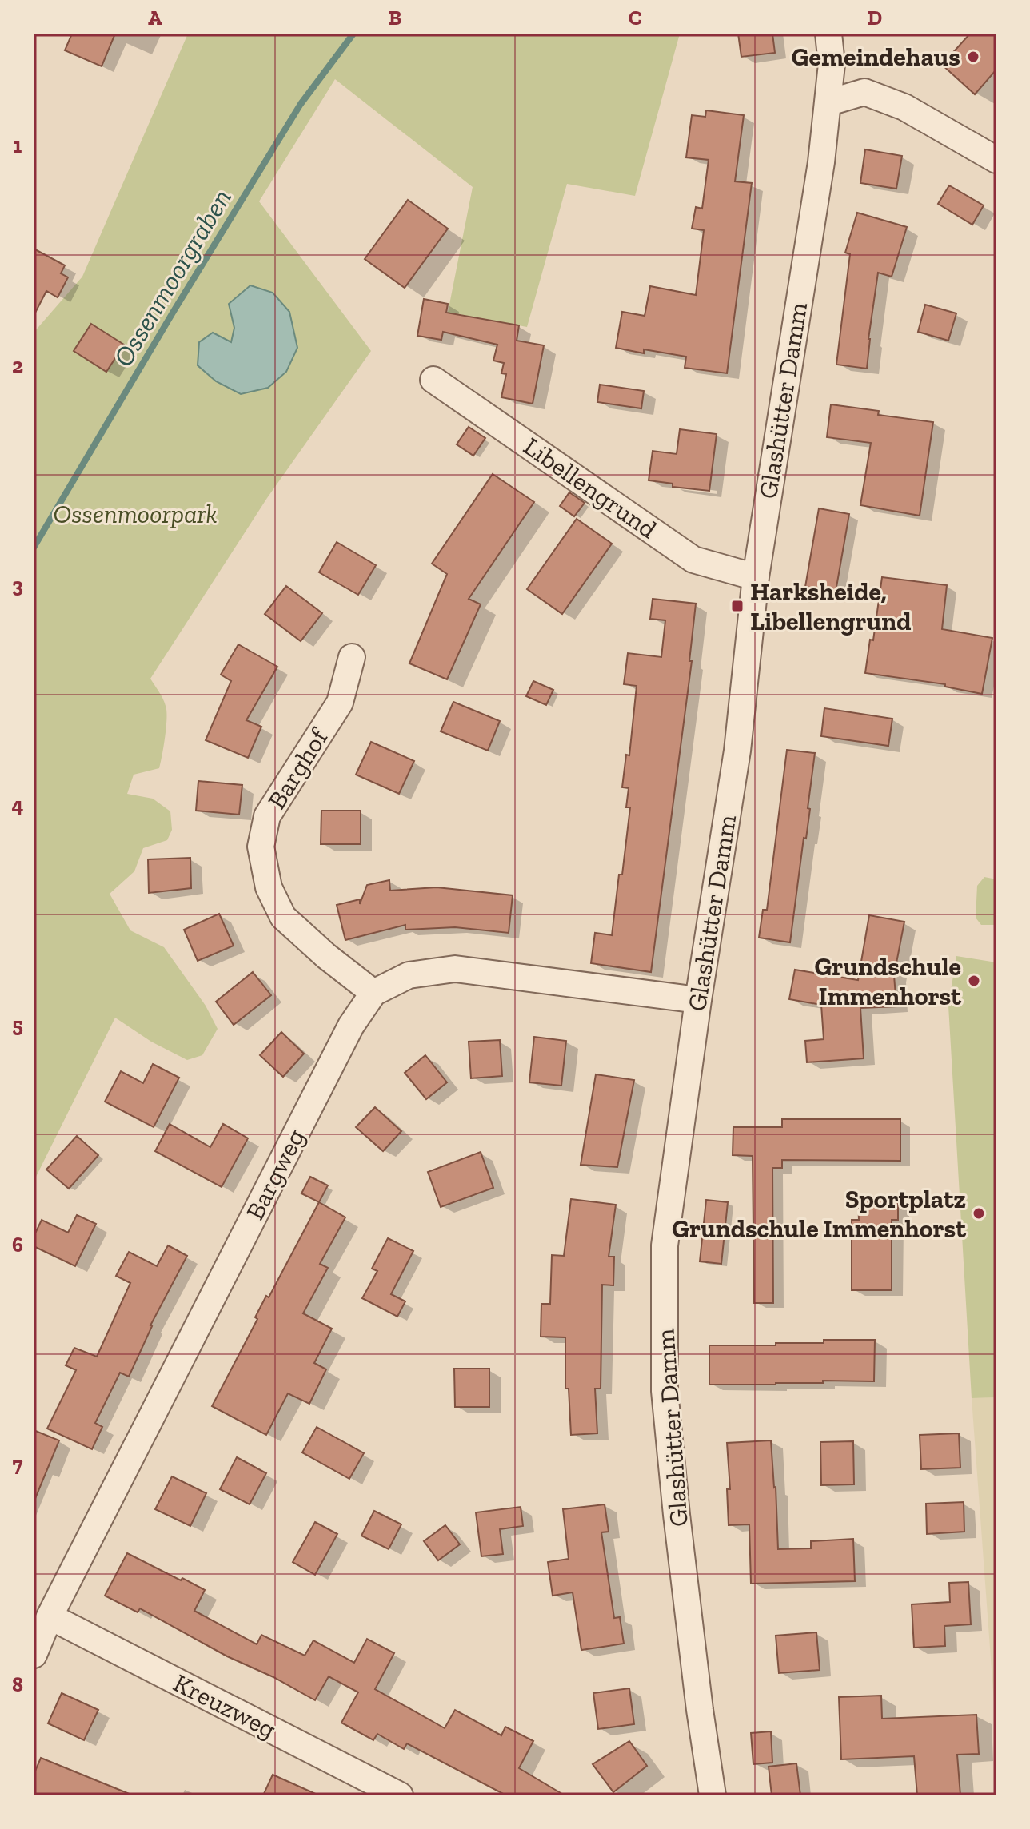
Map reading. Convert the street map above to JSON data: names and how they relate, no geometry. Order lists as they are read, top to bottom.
{
  "streets": {
    "street": [
      "Glashütter Damm",
      "Libellengrund",
      "Barghof",
      "Bargweg",
      "Kreuzweg"
    ]
  },
  "crossings": [
    ["Glashütter Damm", "Libellengrund"],
    ["Glashütter Damm", "Bargweg"],
    ["Barghof", "Bargweg"],
    ["Bargweg", "Kreuzweg"]
  ],
  "water": ["Ossenmoorgraben"],
  "parks": ["Ossenmoorpark"],
  "places": {
    "other": ["Gemeindehaus", "Grundschule Immenhorst", "Sportplatz Grundschule Immenhorst"],
    "transit": ["Harksheide, Libellengrund"]
  },
  "grid": {
    "columns": [
      "A",
      "B",
      "C",
      "D"
    ],
    "rows": [
      "1",
      "2",
      "3",
      "4",
      "5",
      "6",
      "7",
      "8"
    ]
  }
}
